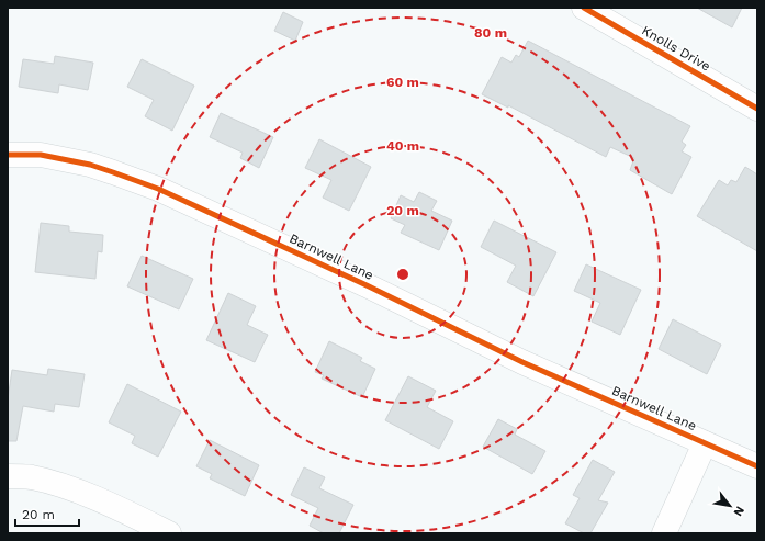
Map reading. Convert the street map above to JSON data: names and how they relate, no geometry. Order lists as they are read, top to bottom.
{
  "streets": {
    "street": ["Knolls Drive", "Barnwell Lane"]
  },
  "scale_bar": "20 m",
  "north": "bottom right",
  "rings": [
    "80 m",
    "60 m",
    "40 m",
    "20 m"
  ]
}
